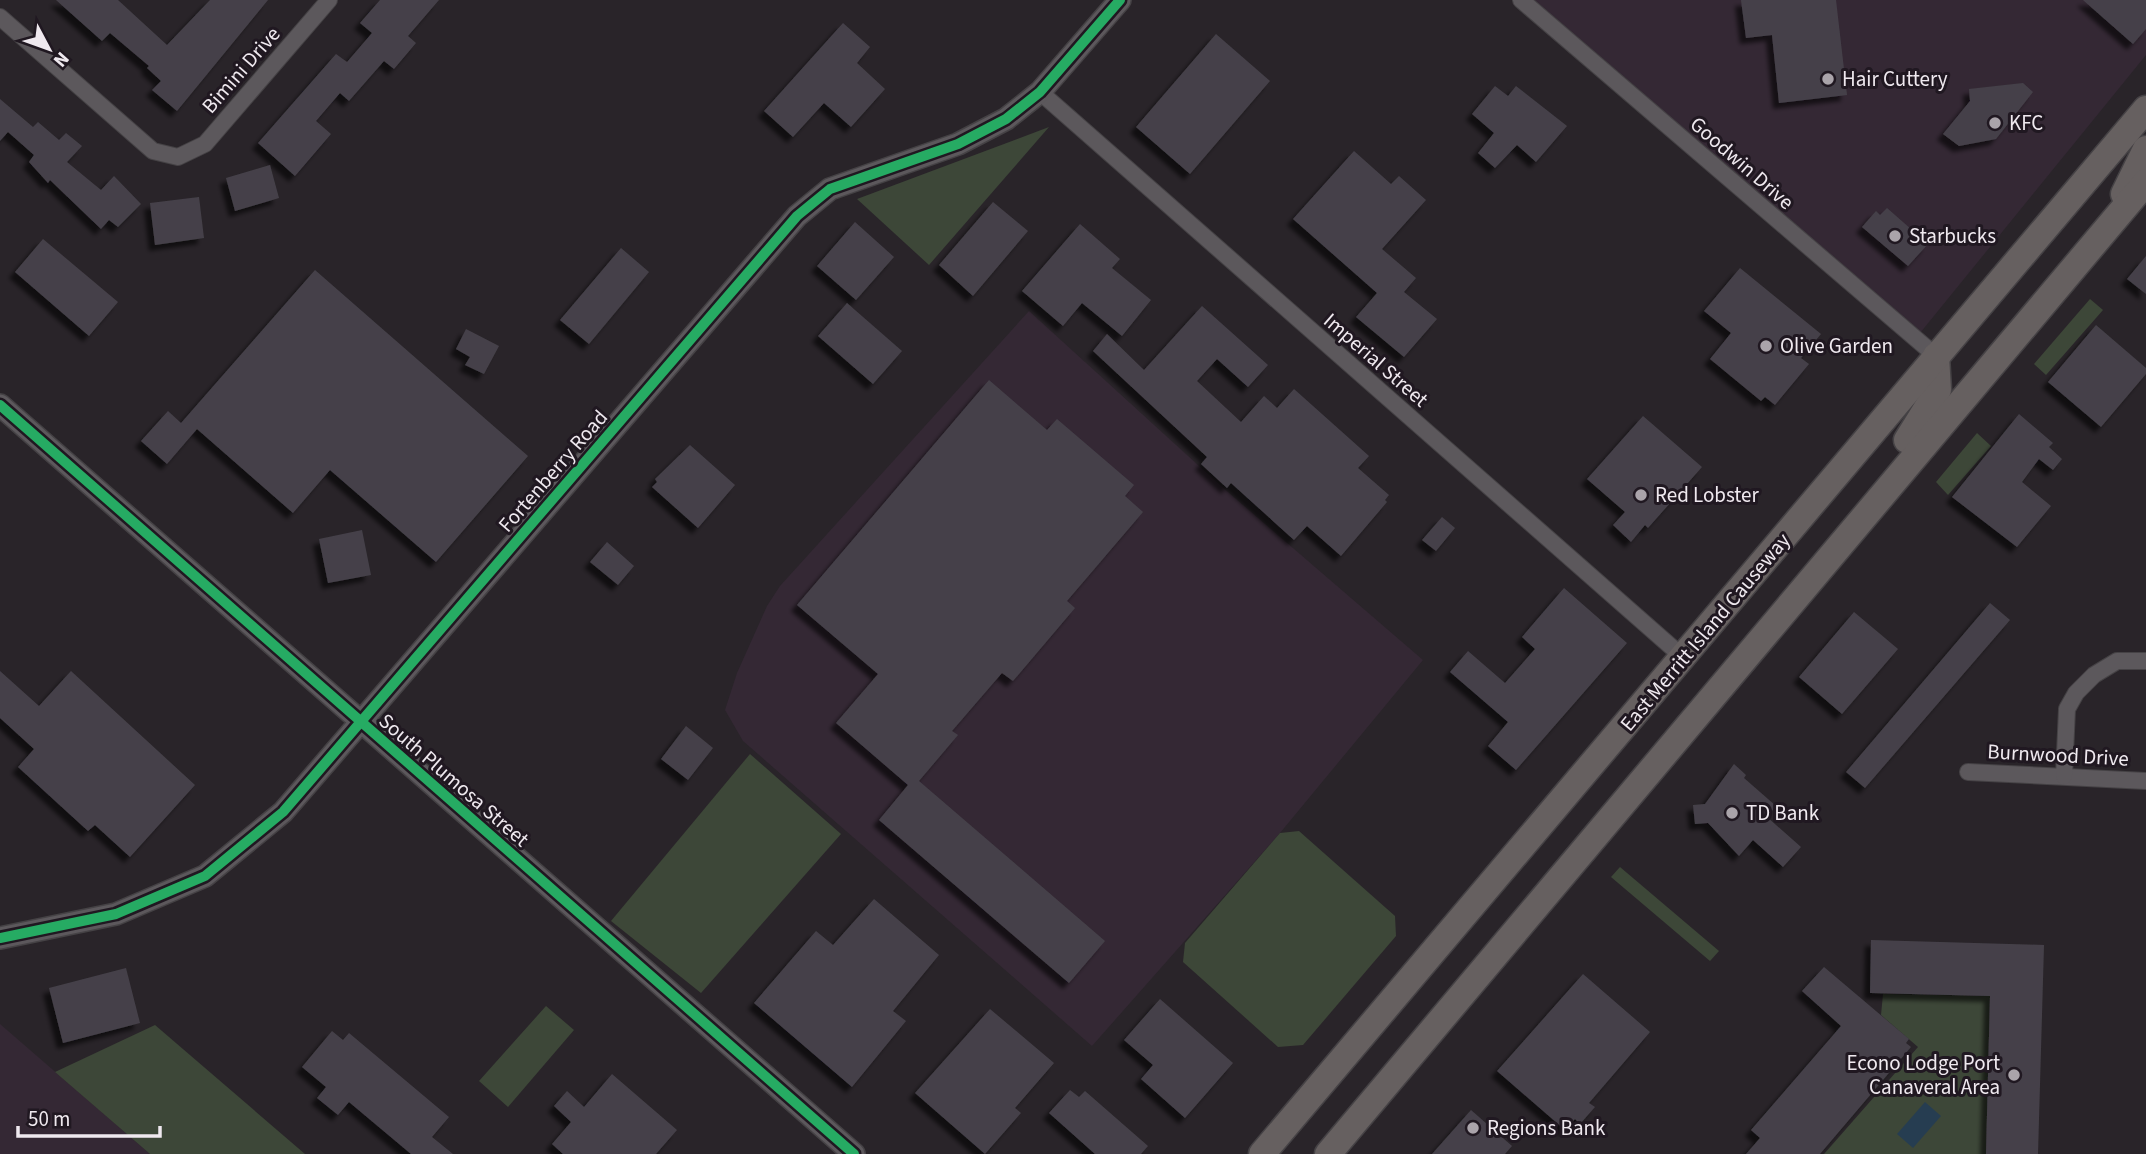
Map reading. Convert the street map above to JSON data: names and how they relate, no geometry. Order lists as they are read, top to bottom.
{
  "streets": {
    "main road": ["East Merritt Island Causeway"],
    "street": [
      "Bimini Drive",
      "Goodwin Drive",
      "Imperial Street",
      "Fortenberry Road",
      "Burnwood Drive",
      "South Plumosa Street"
    ]
  },
  "crossings": [
    ["Goodwin Drive", "East Merritt Island Causeway"],
    ["Imperial Street", "Fortenberry Road"],
    ["Imperial Street", "East Merritt Island Causeway"],
    ["Fortenberry Road", "South Plumosa Street"]
  ],
  "places": [
    "Hair Cuttery",
    "KFC",
    "Starbucks",
    "Olive Garden",
    "Red Lobster",
    "TD Bank",
    "Econo Lodge Port Canaveral Area",
    "Regions Bank"
  ],
  "scale_bar": "50 m",
  "north": "bottom right"
}
